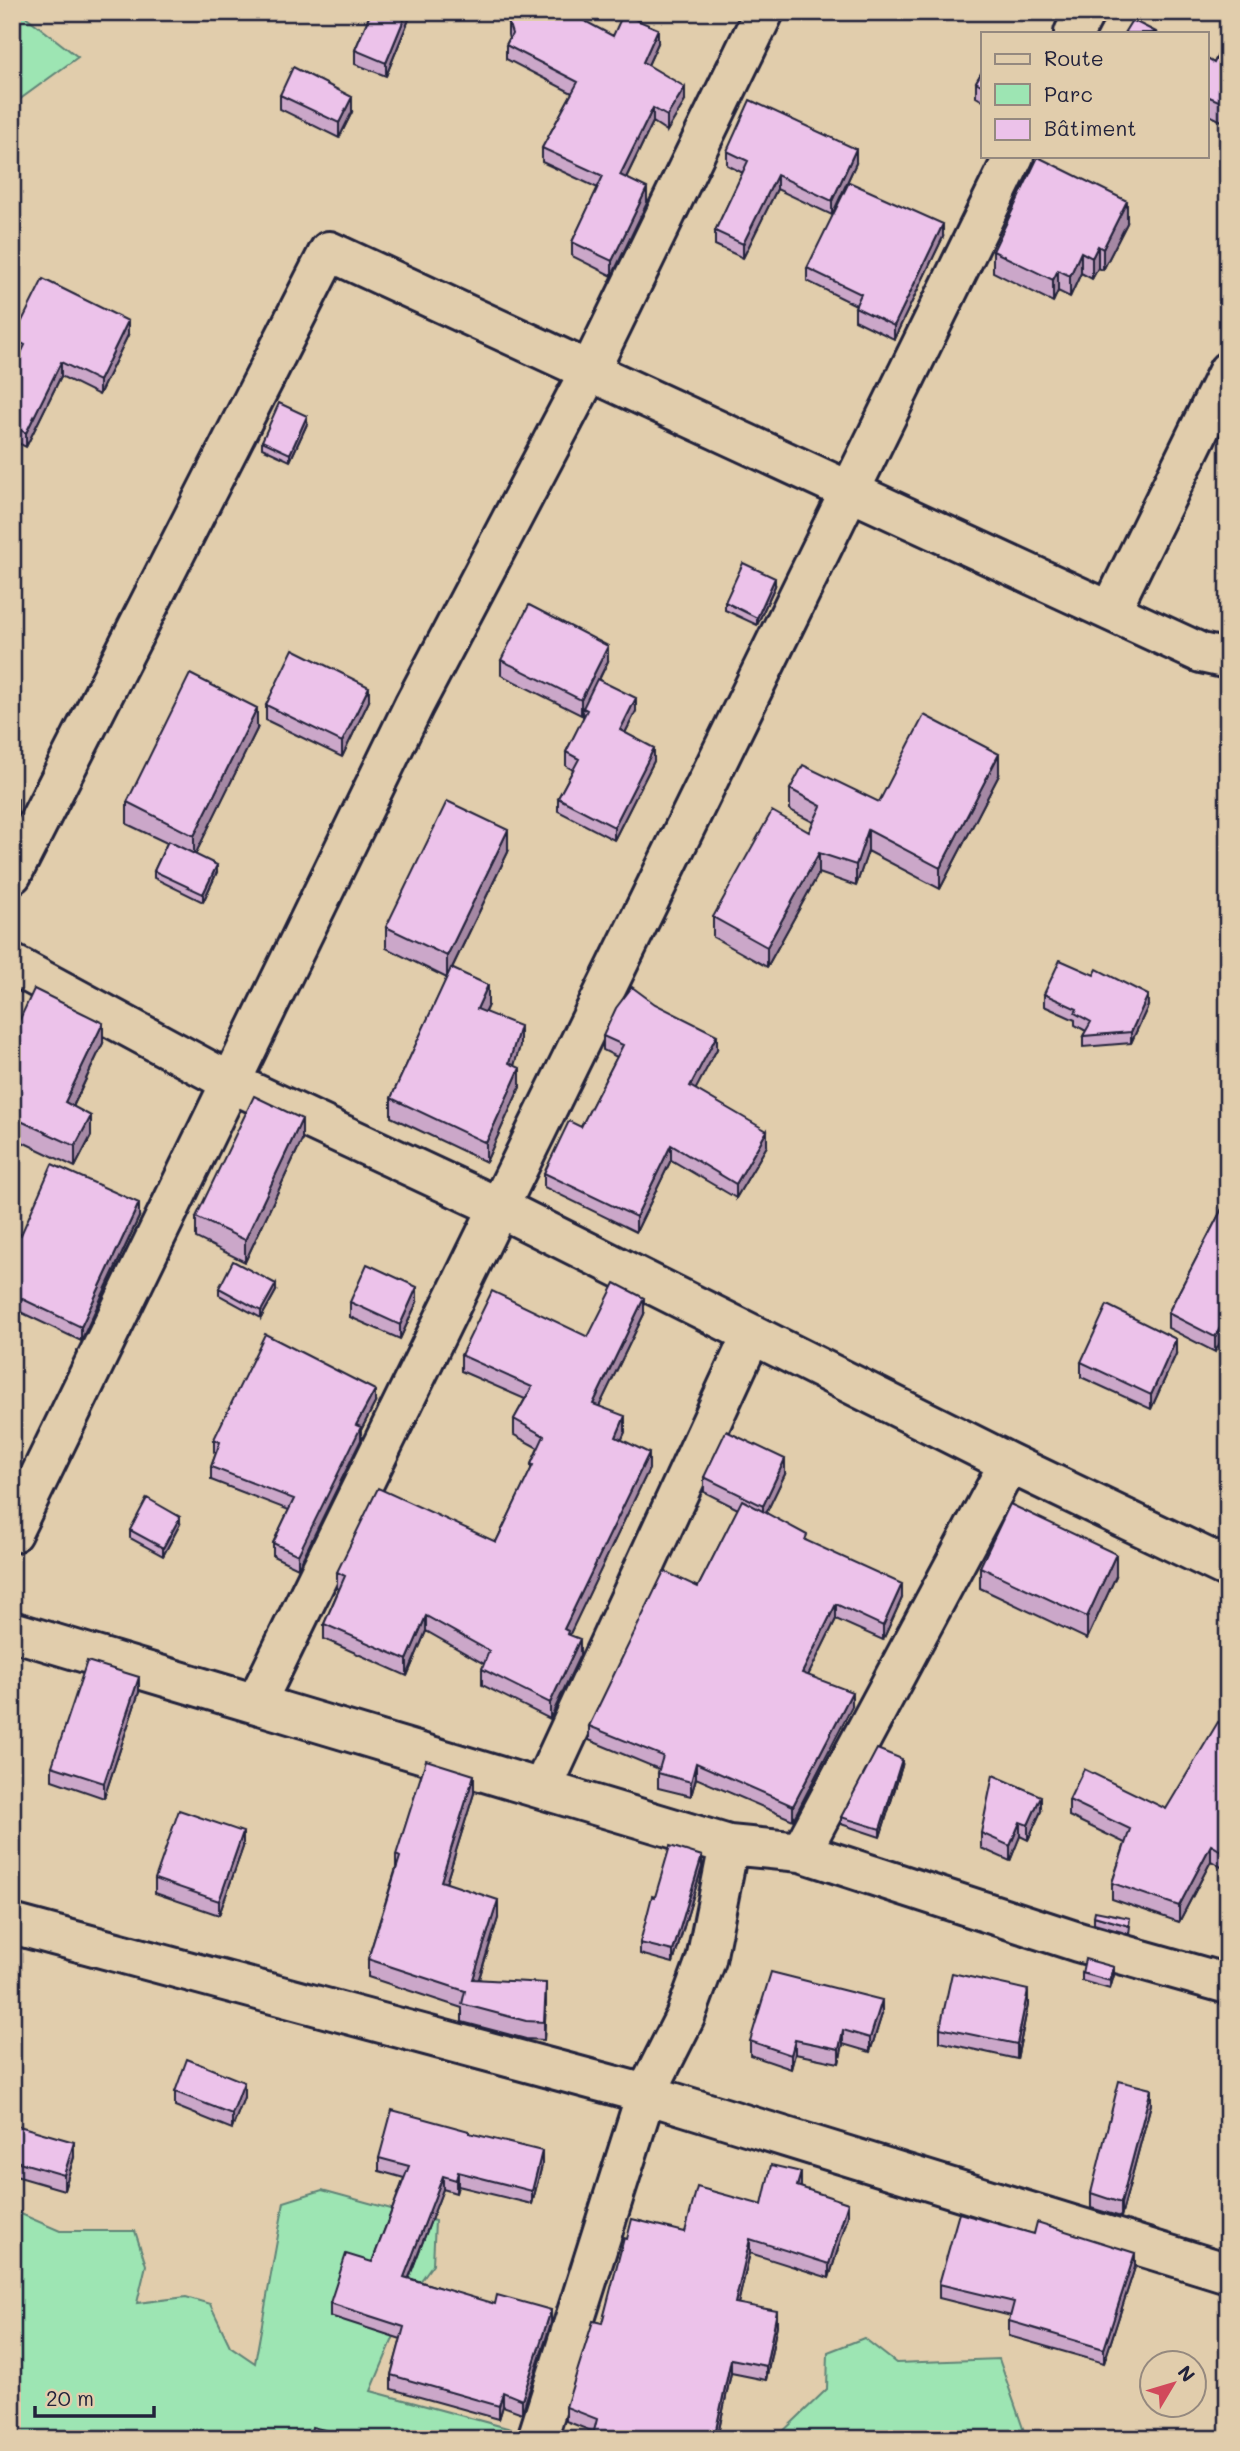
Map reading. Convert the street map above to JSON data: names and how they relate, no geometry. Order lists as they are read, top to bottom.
{
  "legend": ["Route", "Parc", "Bâtiment"],
  "scale_bar": "20 m",
  "north": "top right"
}
